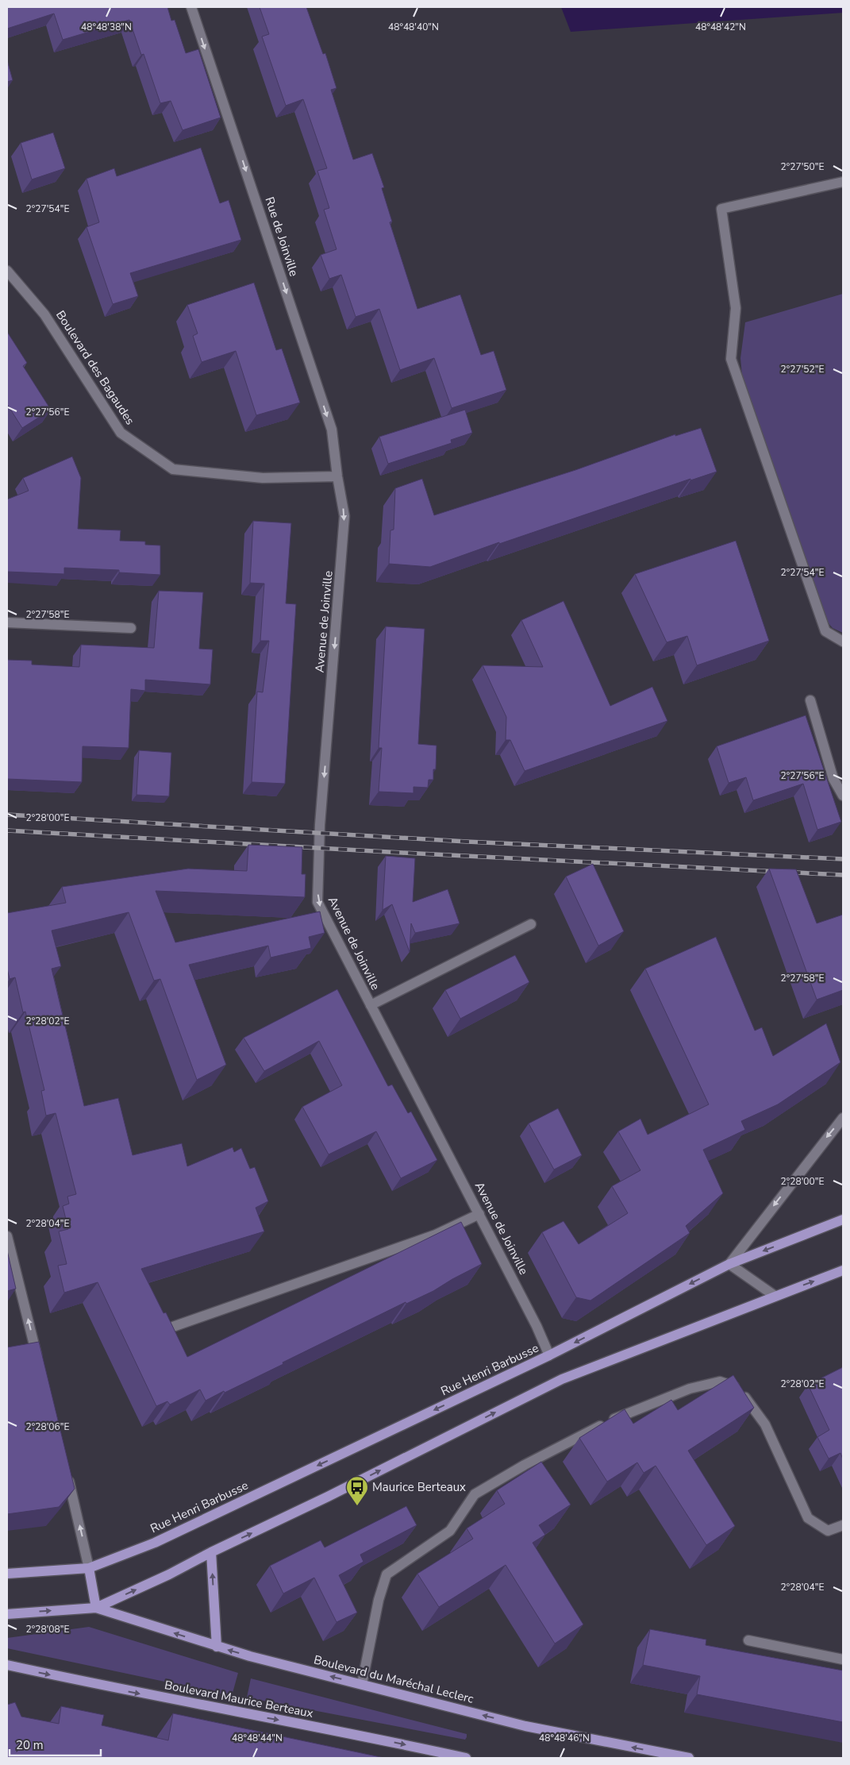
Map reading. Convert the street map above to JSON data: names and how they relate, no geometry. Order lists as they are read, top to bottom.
{
  "streets": {
    "main road": ["Rue Henri Barbusse", "Boulevard du Maréchal Leclerc", "Boulevard Maurice Berteaux"],
    "street": ["Rue de Joinville", "Boulevard des Bagaudes", "Avenue de Joinville"]
  },
  "crossings": [
    ["Rue de Joinville", "Boulevard des Bagaudes"],
    ["Rue de Joinville", "Avenue de Joinville"],
    ["Boulevard des Bagaudes", "Avenue de Joinville"],
    ["Avenue de Joinville", "Rue Henri Barbusse"]
  ],
  "one_way": [
    "Rue de Joinville",
    "Avenue de Joinville",
    "Rue Henri Barbusse",
    "Boulevard du Maréchal Leclerc",
    "Boulevard Maurice Berteaux"
  ],
  "places": {
    "bus stop": ["Maurice Berteaux"]
  },
  "scale_bar": "20 m",
  "coordinates": [
    "48°48'38\"N",
    "48°48'40\"N",
    "48°48'42\"N",
    "2°27'50\"E",
    "2°27'54\"E",
    "2°27'52\"E",
    "2°27'56\"E",
    "2°27'58\"E",
    "2°28'00\"E",
    "2°28'02\"E",
    "2°28'04\"E",
    "2°28'06\"E",
    "2°28'08\"E",
    "48°48'44\"N",
    "48°48'46\"N"
  ]
}
